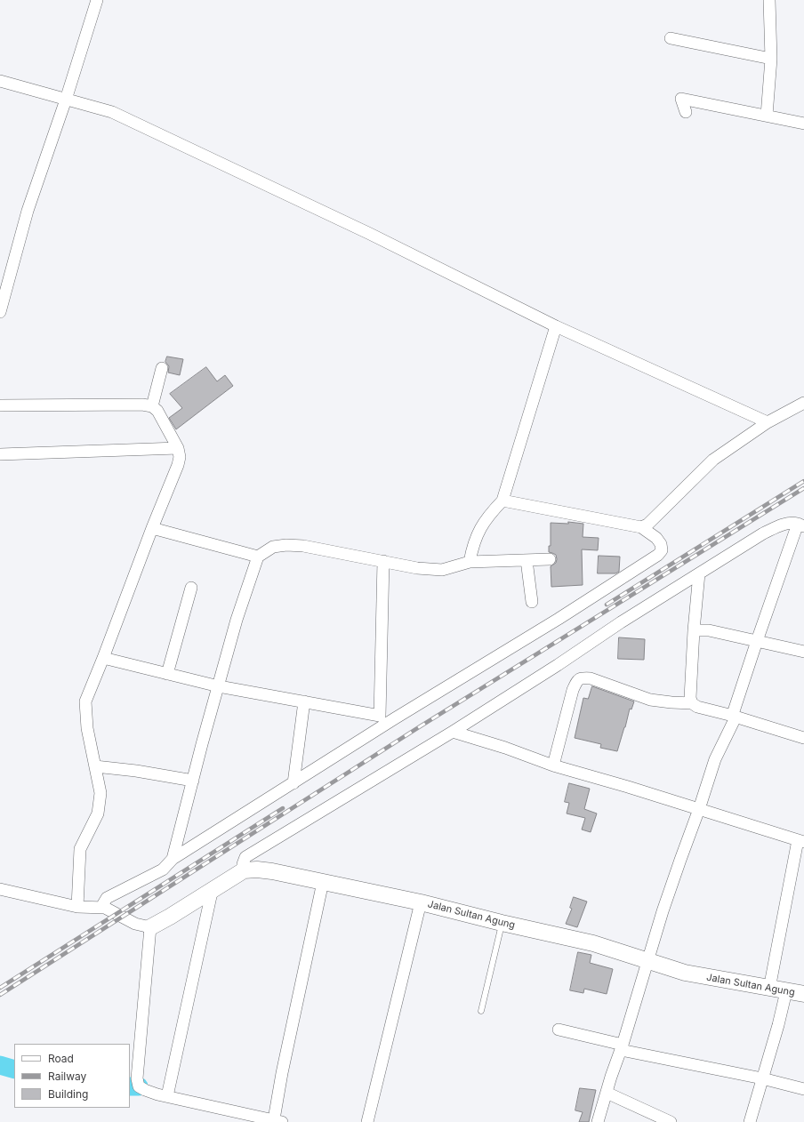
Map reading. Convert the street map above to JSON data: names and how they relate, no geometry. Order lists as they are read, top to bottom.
{
  "streets": {
    "street": ["Jalan Sultan Agung"]
  },
  "legend": ["Road", "Railway", "Building"]
}
